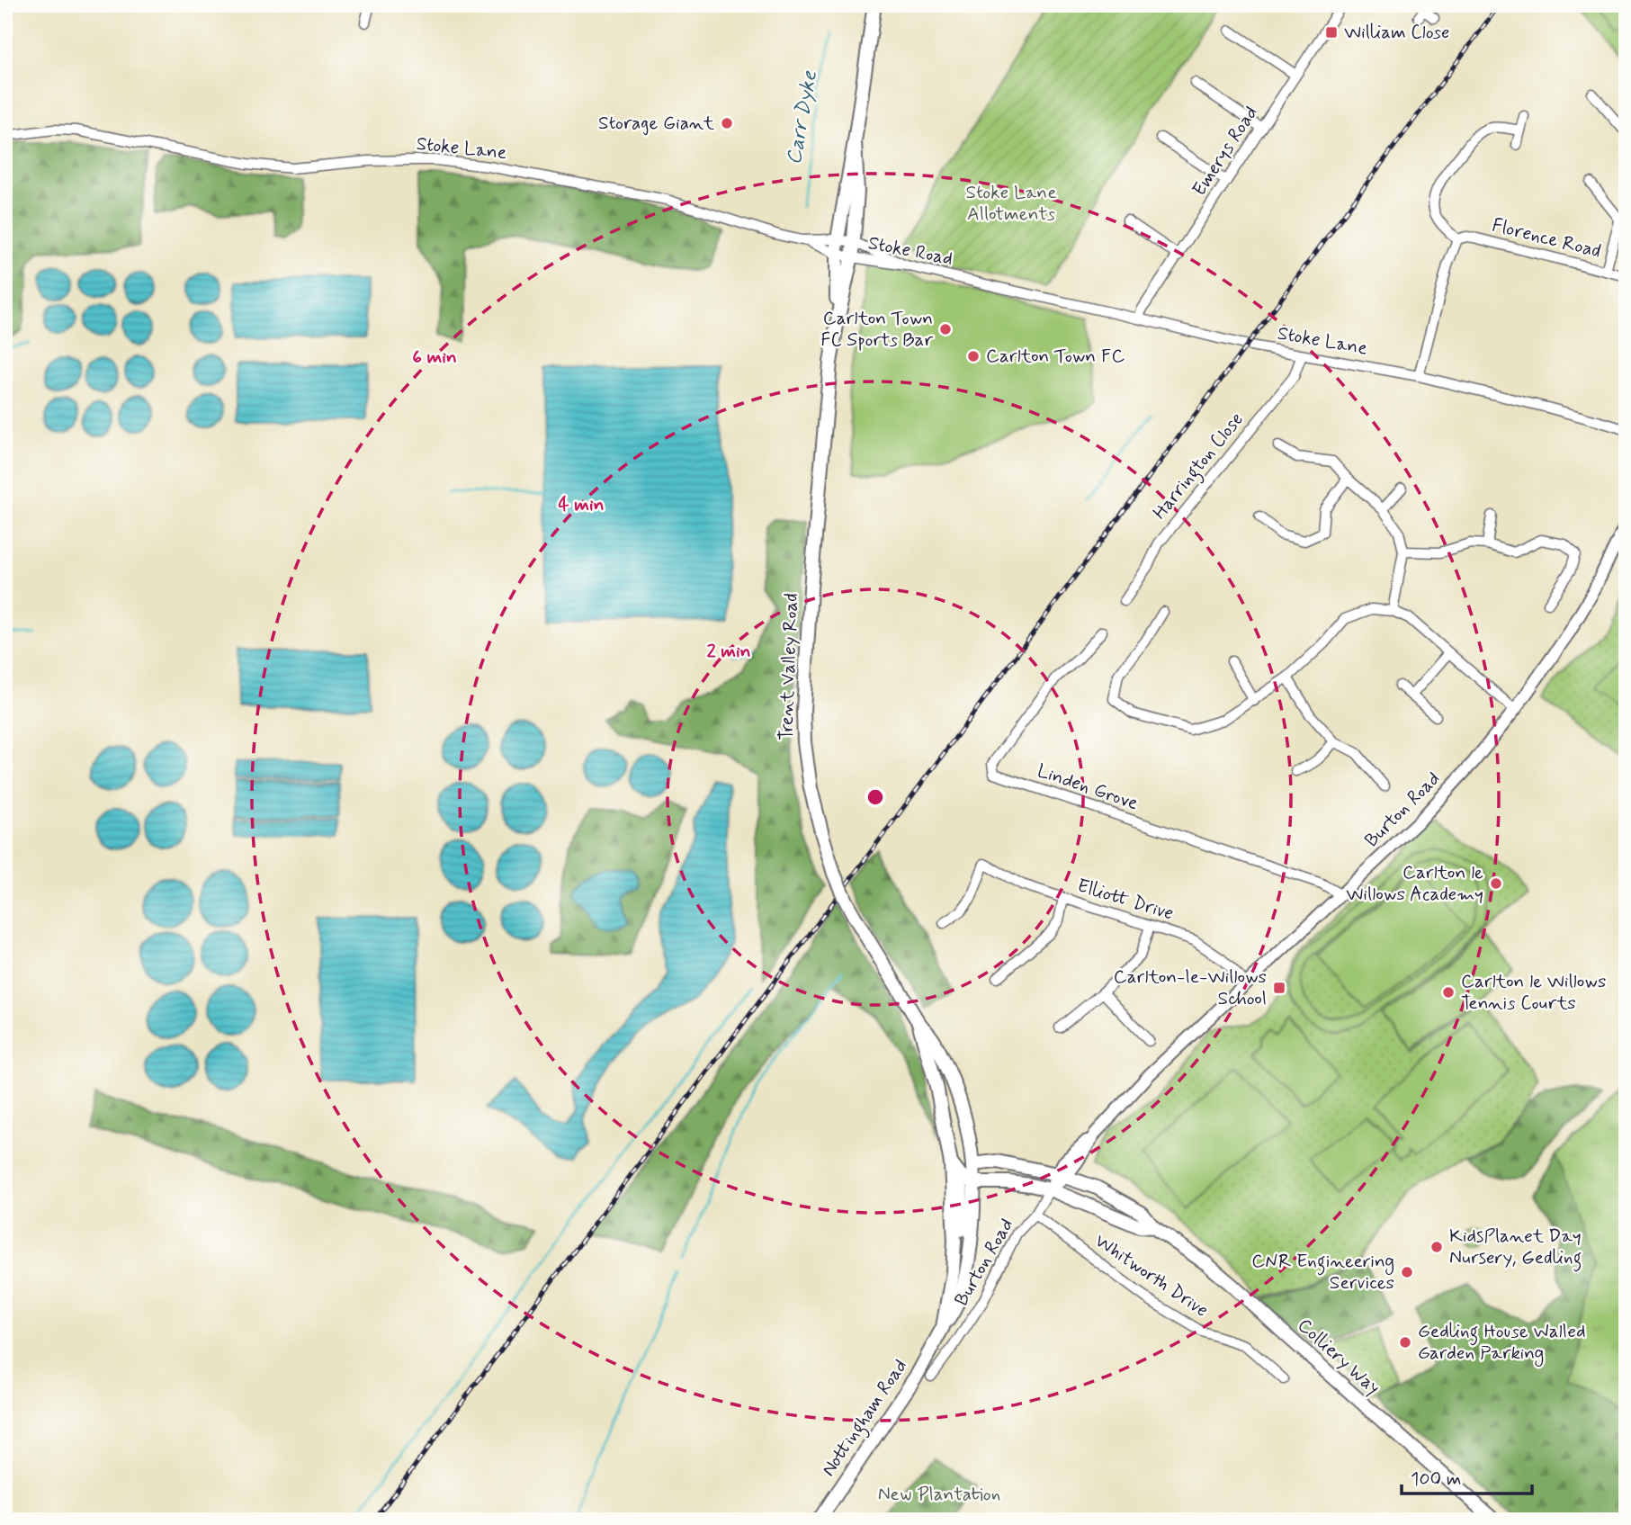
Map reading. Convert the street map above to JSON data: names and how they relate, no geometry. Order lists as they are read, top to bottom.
{
  "streets": {
    "main road": ["Trent Valley Road", "Colliery Way", "Nottingham Road"],
    "street": [
      "Stoke Lane",
      "Emerys Road",
      "Florence Road",
      "Stoke Road",
      "Harrington Close",
      "Linden Grove",
      "Burton Road",
      "Elliott Drive",
      "Whitworth Drive"
    ]
  },
  "crossings": [
    ["Stoke Lane", "Emerys Road"],
    ["Stoke Lane", "Stoke Road"],
    ["Stoke Lane", "Harrington Close"],
    ["Stoke Lane", "Trent Valley Road"],
    ["Stoke Road", "Trent Valley Road"],
    ["Trent Valley Road", "Colliery Way"],
    ["Trent Valley Road", "Nottingham Road"],
    ["Linden Grove", "Burton Road"],
    ["Burton Road", "Elliott Drive"],
    ["Burton Road", "Whitworth Drive"],
    ["Burton Road", "Colliery Way"]
  ],
  "water": ["Carr Dyke"],
  "parks": ["Stoke Lane Allotments", "New Plantation"],
  "places": {
    "transit": ["William Close", "Carlton-le-Willows School"],
    "other": [
      "Storage Giant",
      "Carlton Town FC Sports Bar",
      "Carlton Town FC",
      "Carlton le Willows Academy",
      "Carlton le Willows Tennis Courts",
      "KidsPlanet Day Nursery, Gedling",
      "CNR Engineering Services",
      "Gedling House Walled Garden Parking"
    ]
  },
  "scale_bar": "100 m",
  "rings": ["6 min", "4 min", "2 min"]
}
